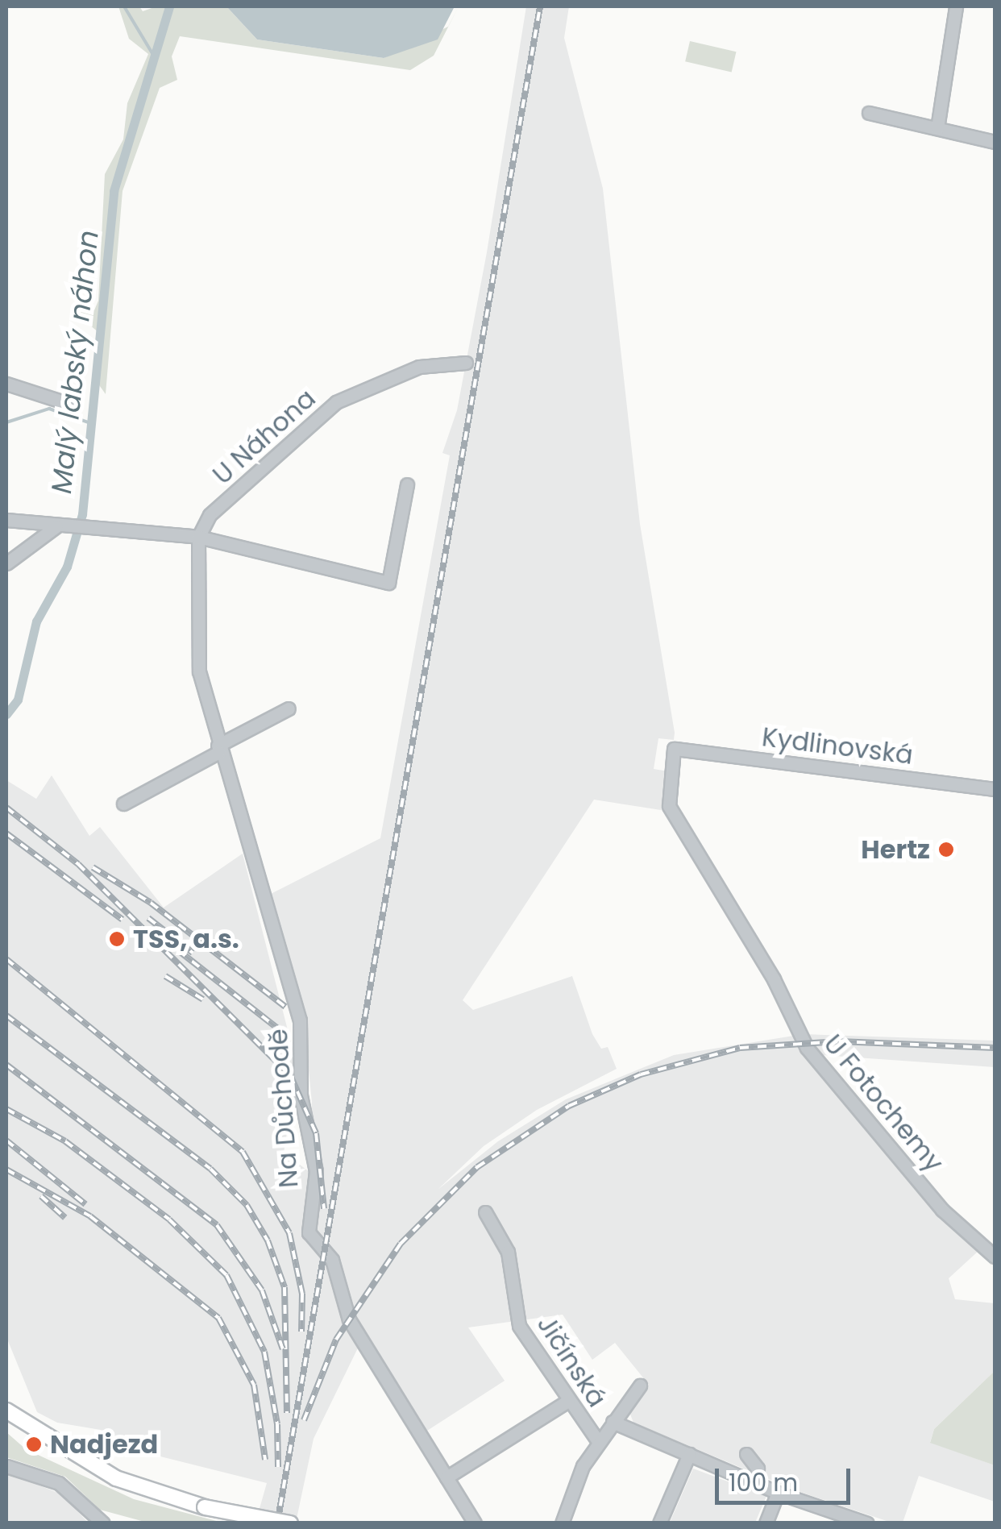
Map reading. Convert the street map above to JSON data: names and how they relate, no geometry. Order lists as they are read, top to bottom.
{
  "streets": {
    "street": [
      "U Náhona",
      "Kydlinovská",
      "U Fotochemy",
      "Na Důchodě",
      "Jičínská"
    ]
  },
  "crossings": [
    ["U Náhona", "Na Důchodě"],
    ["Kydlinovská", "U Fotochemy"]
  ],
  "water": ["Malý labský náhon"],
  "places": ["Hertz", "TSS, a.s.", "Nadjezd"],
  "scale_bar": "100 m"
}
